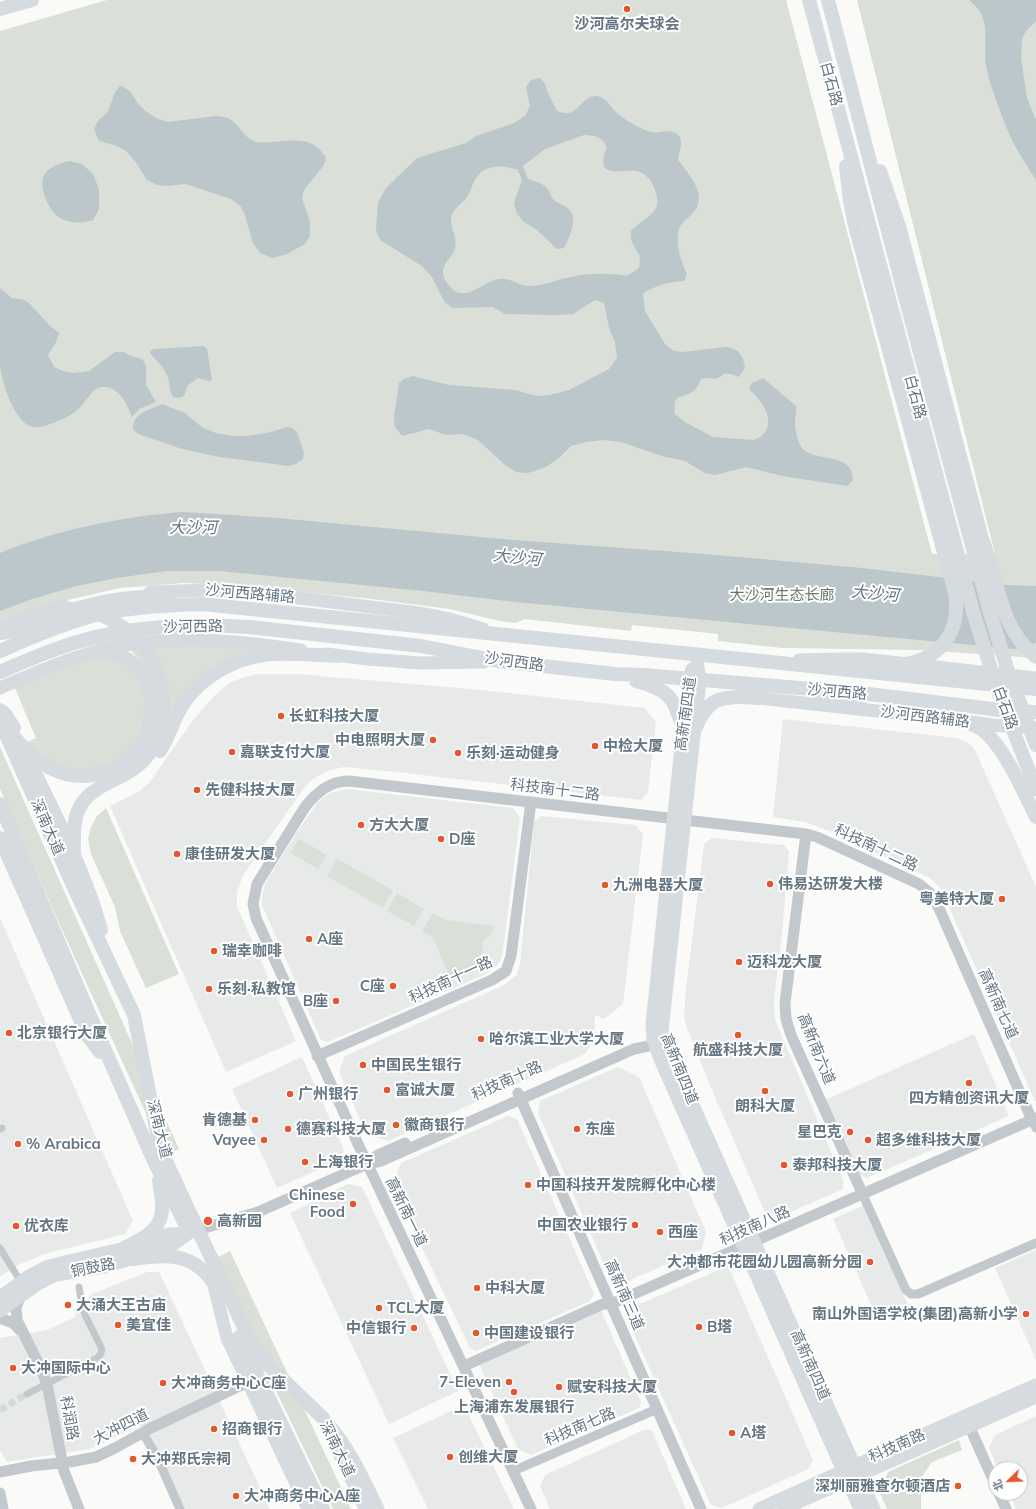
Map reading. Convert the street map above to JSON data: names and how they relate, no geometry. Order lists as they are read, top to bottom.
{
  "streets": {
    "main road": [
      "白石路",
      "沙河西路辅路",
      "沙河西路",
      "高新南四道",
      "深南大道",
      "铜鼓路",
      "科技南路"
    ],
    "street": [
      "科技南十二路",
      "科技南十一路",
      "高新南七道",
      "高新南六道",
      "科技南十路",
      "高新南一道",
      "科技南八路",
      "高新南三道",
      "科润路",
      "大冲四道",
      "科技南七路"
    ]
  },
  "crossings": [
    ["沙河西路辅路", "沙河西路"],
    ["沙河西路", "高新南四道"],
    ["高新南四道", "科技南十二路"],
    ["高新南四道", "科技南十路"],
    ["高新南四道", "科技南八路"],
    ["高新南四道", "科技南路"],
    ["科技南十二路", "科技南十一路"],
    ["科技南十二路", "高新南七道"],
    ["科技南十二路", "高新南六道"],
    ["科技南十二路", "高新南一道"],
    ["深南大道", "科技南十路"],
    ["深南大道", "铜鼓路"],
    ["科技南十一路", "高新南一道"],
    ["高新南七道", "科技南八路"],
    ["高新南六道", "科技南八路"],
    ["科技南十路", "高新南一道"],
    ["科技南十路", "铜鼓路"],
    ["科技南十路", "高新南三道"],
    ["高新南一道", "科技南八路"],
    ["高新南一道", "科技南七路"],
    ["科技南八路", "高新南三道"],
    ["铜鼓路", "科润路"],
    ["高新南三道", "科技南七路"],
    ["科润路", "大冲四道"]
  ],
  "water": ["大沙河"],
  "parks": ["大沙河生态长廊"],
  "places": [
    "沙河高尔夫球会",
    "长虹科技大厦",
    "中电照明大厦",
    "中检大厦",
    "嘉联支付大厦",
    "乐刻·运动健身",
    "先健科技大厦",
    "方大大厦",
    "D座",
    "康佳研发大厦",
    "伟易达研发大楼",
    "九洲电器大厦",
    "粤美特大厦",
    "A座",
    "瑞幸咖啡",
    "迈科龙大厦",
    "C座",
    "乐刻·私教馆",
    "B座",
    "北京银行大厦",
    "航盛科技大厦",
    "哈尔滨工业大学大厦",
    "中国民生银行",
    "四方精创资讯大厦",
    "富诚大厦",
    "朗科大厦",
    "广州银行",
    "肯德基",
    "徽商银行",
    "德赛科技大厦",
    "东座",
    "星巴克",
    "Vayee",
    "超多维科技大厦",
    "% Arabica",
    "上海银行",
    "泰邦科技大厦",
    "中国科技开发院孵化中心楼",
    "Chinese Food",
    "高新园",
    "中国农业银行",
    "优衣库",
    "西座",
    "大冲都市花园幼儿园高新分园",
    "中科大厦",
    "大涌大王古庙",
    "TCL大厦",
    "南山外国语学校(集团)高新小学",
    "美宜佳",
    "B塔",
    "中信银行",
    "中国建设银行",
    "大冲国际中心",
    "7-Eleven",
    "大冲商务中心C座",
    "赋安科技大厦",
    "上海浦东发展银行",
    "招商银行",
    "A塔",
    "创维大厦",
    "大冲郑氏宗祠",
    "深圳丽雅查尔顿酒店",
    "大冲商务中心A座"
  ],
  "north": "bottom left"
}
